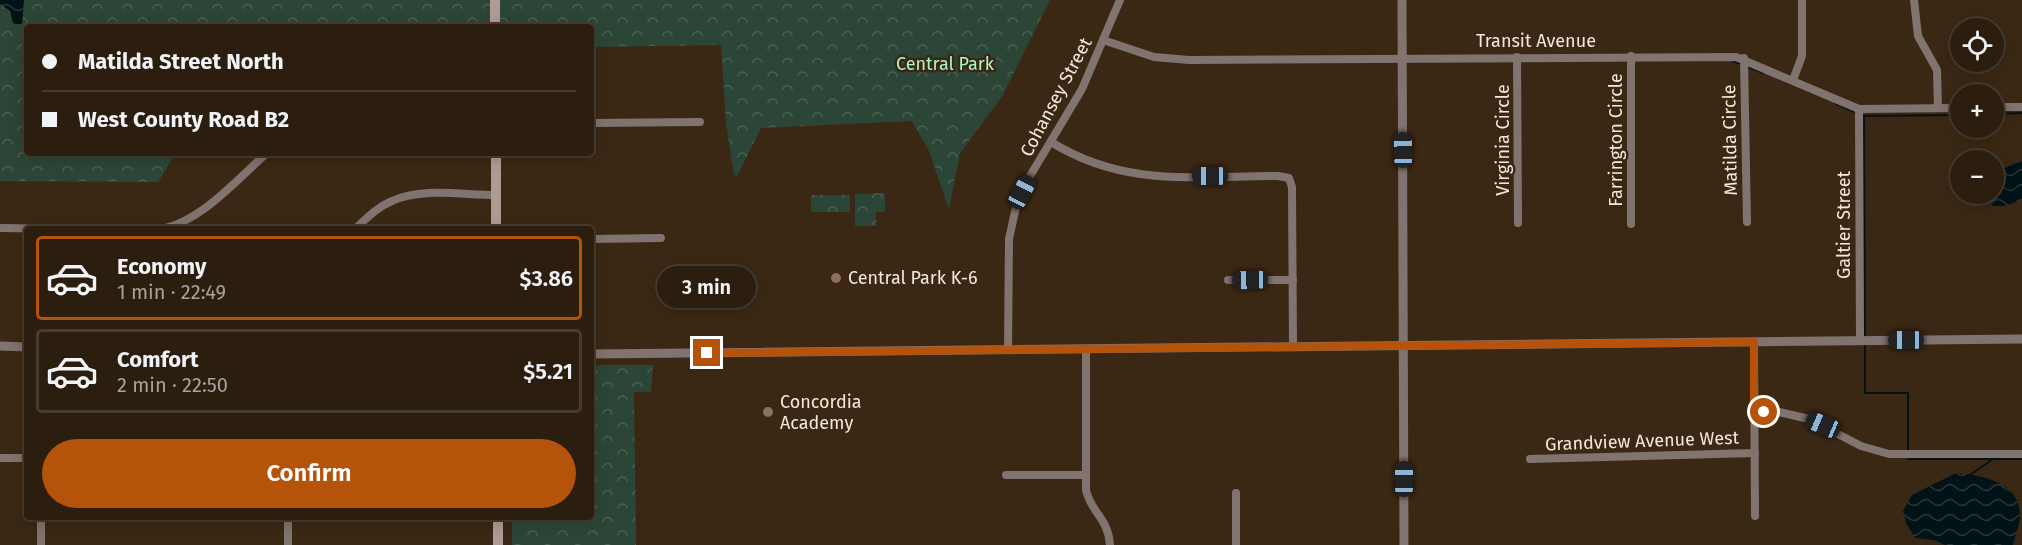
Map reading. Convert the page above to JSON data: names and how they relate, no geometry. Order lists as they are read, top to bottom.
{
  "streets": {
    "street": [
      "Transit Avenue",
      "Cohansey Street",
      "Virginia Circle",
      "Farrington Circle",
      "Matilda Circle",
      "Galtier Street",
      "Grandview Avenue West"
    ]
  },
  "crossings": [
    ["Transit Avenue", "Cohansey Street"],
    ["Transit Avenue", "Virginia Circle"],
    ["Transit Avenue", "Farrington Circle"],
    ["Transit Avenue", "Matilda Circle"],
    ["Transit Avenue", "Galtier Street"]
  ],
  "parks": ["Central Park"],
  "places": ["Central Park K-6", "Concordia Academy"],
  "page": {
    "map_buttons": ["+", "−"],
    "banner": ["Matilda Street North", "West County Road B2"],
    "list": [
      {
        "name": "Economy",
        "note": "1 min · 22:49",
        "value": "$3.86"
      },
      {
        "name": "Comfort",
        "note": "2 min · 22:50",
        "value": "$5.21"
      }
    ],
    "bubble": "3 min",
    "buttons": "Confirm"
  }
}
